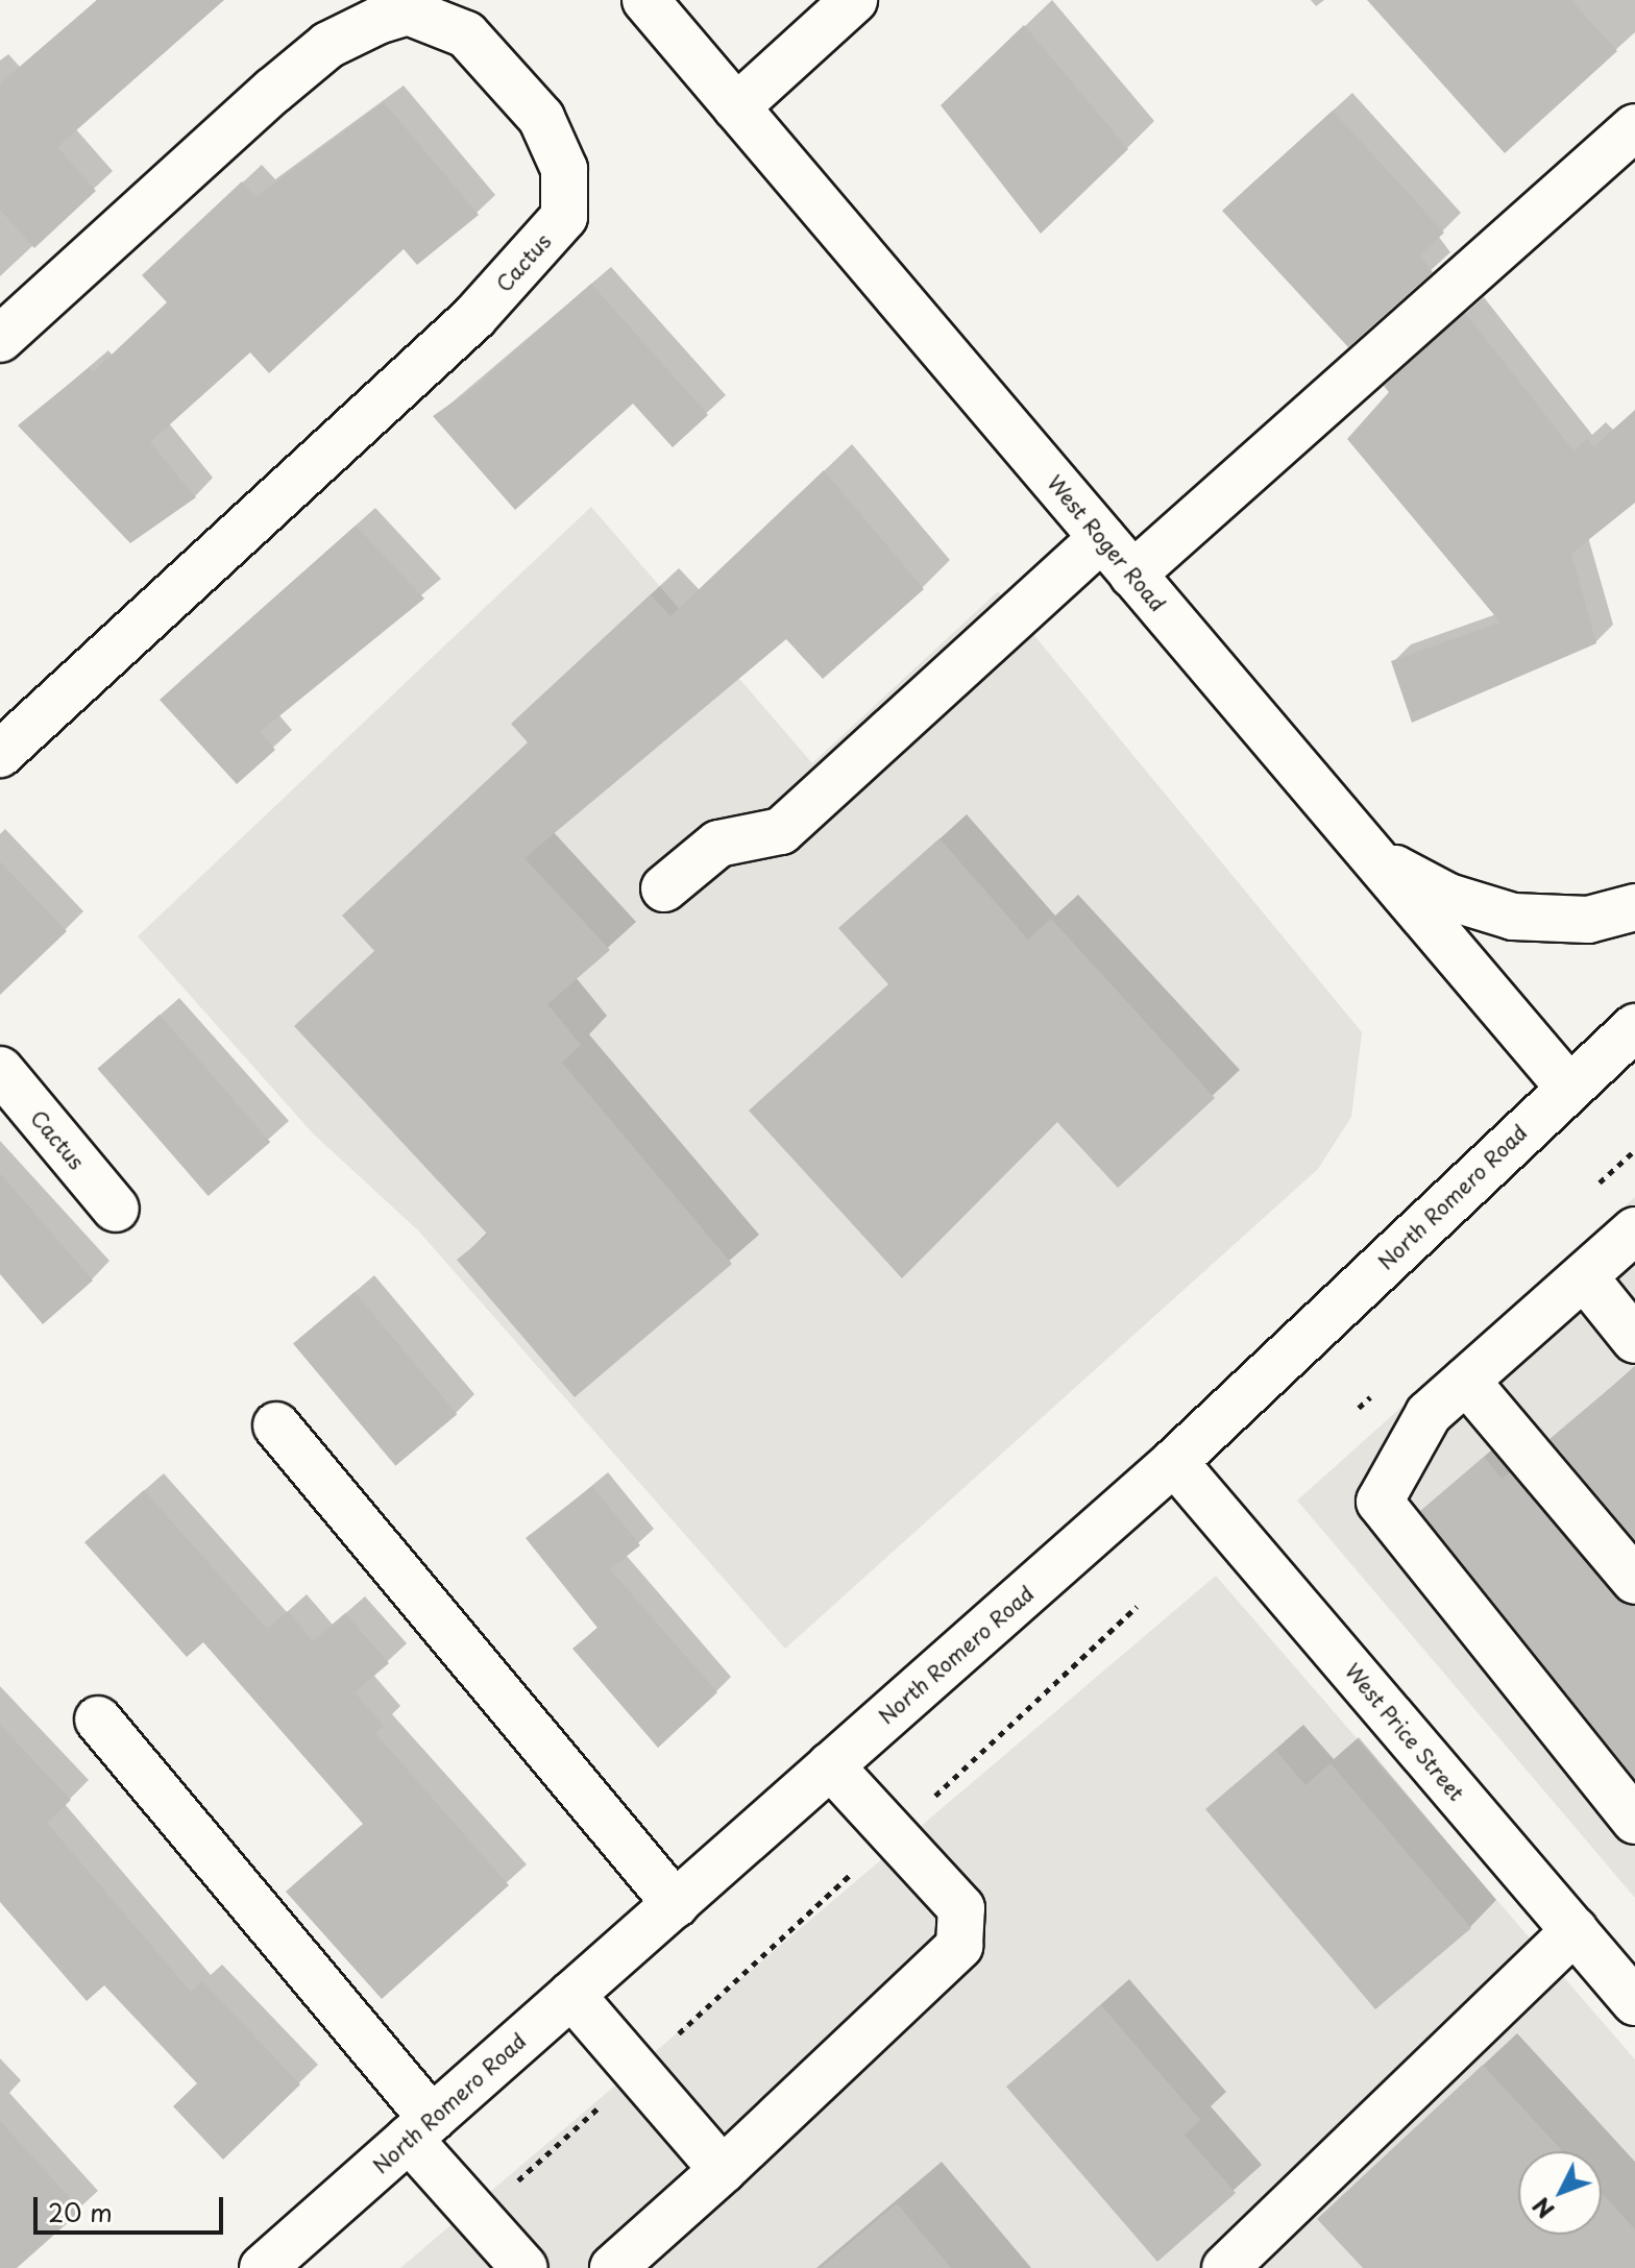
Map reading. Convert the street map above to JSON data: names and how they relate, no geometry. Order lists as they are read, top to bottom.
{
  "streets": {
    "street": [
      "Cactus",
      "West Roger Road",
      "North Romero Road",
      "West Price Street"
    ]
  },
  "crossings": [
    ["West Roger Road", "North Romero Road"],
    ["North Romero Road", "West Price Street"]
  ],
  "scale_bar": "20 m",
  "north": "bottom left"
}
